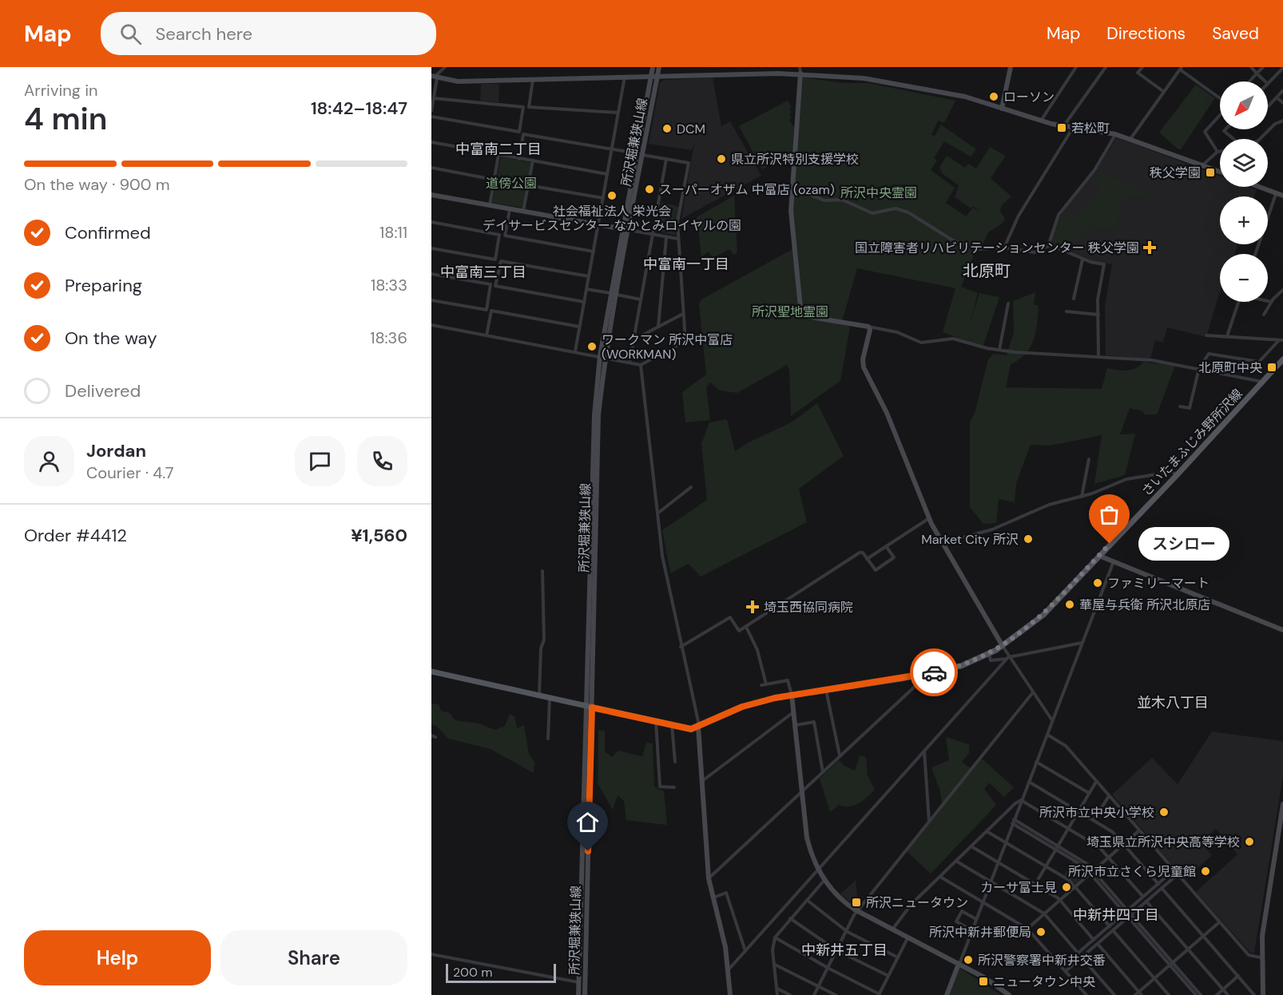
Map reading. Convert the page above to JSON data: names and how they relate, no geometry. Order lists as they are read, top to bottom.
{
  "streets": {
    "main road": ["さいたまふじみ野所沢線"],
    "street": ["所沢堀兼狭山線"]
  },
  "crossings": [
    ["所沢堀兼狭山線", "さいたまふじみ野所沢線"]
  ],
  "districts": [
    "中富南二丁目",
    "中富南一丁目",
    "北原町",
    "中富南三丁目",
    "並木八丁目",
    "中新井四丁目",
    "中新井五丁目"
  ],
  "parks": ["道傍公園", "所沢中央霊園", "所沢聖地霊園"],
  "places": {
    "other": [
      "ローソン",
      "DCM",
      "県立所沢特別支援学校",
      "スーパーオザム 中富店 (ozam)",
      "社会福祉法人 栄光会 デイサービスセンター なかとみロイヤルの園",
      "ワークマン 所沢中富店 (WORKMAN)",
      "Market City 所沢",
      "スシロー",
      "ファミリーマート",
      "華屋与兵衛 所沢北原店",
      "所沢市立中央小学校",
      "埼玉県立所沢中央高等学校",
      "所沢市立さくら児童館",
      "カーサ富士見",
      "所沢中新井郵便局",
      "所沢警察署中新井交番"
    ],
    "transit": [
      "若松町",
      "秩父学園",
      "北原町中央",
      "所沢ニュータウン",
      "ニュータウン中央"
    ],
    "health": ["国立障害者リハビリテーションセンター 秩父学園", "埼玉西協同病院"]
  },
  "scale_bar": "200 m",
  "north": "bottom left",
  "page": {
    "header": "Map",
    "search": "Search here",
    "nav": ["Map", "Directions", "Saved"],
    "heading": ["4 min", "Arriving in", "18:42–18:47"],
    "panel": [
      "Jordan",
      "Courier · 4.7",
      "Order #4412",
      "¥1,560"
    ],
    "map_buttons": ["+", "−"],
    "bar": "On the way · 900 m",
    "list": [
      ["Confirmed", "18:11"],
      ["Preparing", "18:33"],
      ["On the way", "18:36"],
      "Delivered"
    ],
    "bubble": "スシロー",
    "buttons": ["Help", "Share"],
    "scale": "200 m"
  }
}
